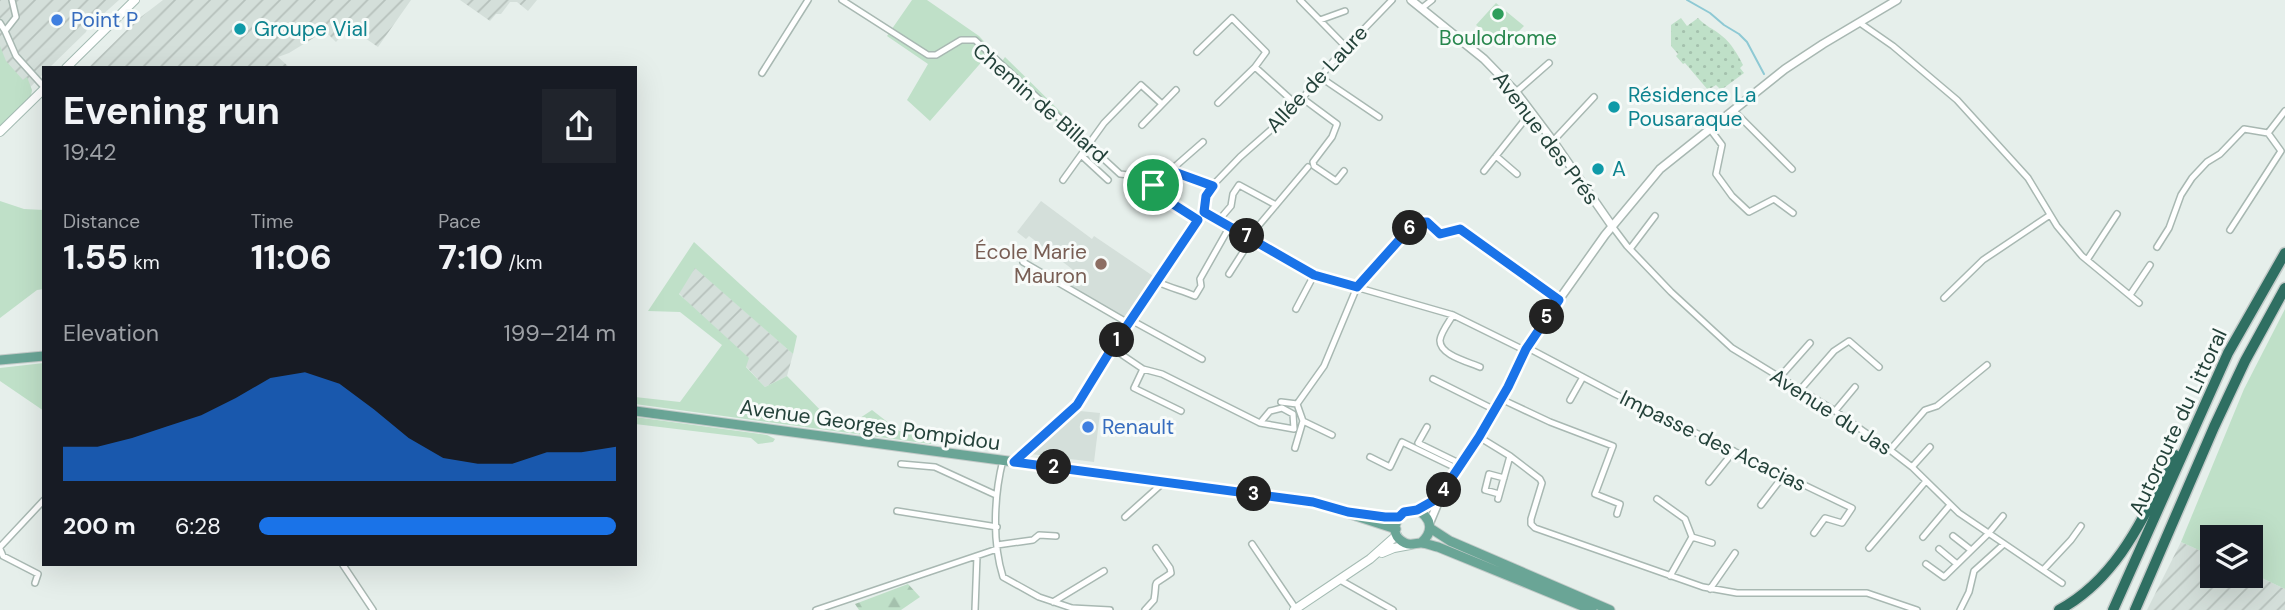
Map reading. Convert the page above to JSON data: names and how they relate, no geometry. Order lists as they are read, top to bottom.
{
  "streets": {
    "highway": ["Autoroute du Littoral"],
    "main road": ["Avenue Georges Pompidou"],
    "street": [
      "Allée de Laure",
      "Chemin de Billard",
      "Avenue des Prés",
      "Avenue du Jas",
      "Impasse des Acacias"
    ]
  },
  "crossings": [
    ["Allée de Laure", "Chemin de Billard"],
    ["Allée de Laure", "Avenue Georges Pompidou"],
    ["Avenue des Prés", "Avenue du Jas"]
  ],
  "places": [
    "Boulodrome",
    "Point P",
    "Groupe Vial",
    "Résidence La Pousaraque",
    "A",
    "École Marie Mauron",
    "Renault"
  ],
  "page": {
    "heading": ["Evening run", "19:42"],
    "stats": [
      ["Distance", "1.55 km"],
      ["Time", "11:06"],
      ["Pace", "7:10 /km"]
    ],
    "pins": [
      "6",
      "7",
      "5",
      "1",
      "2",
      "4",
      "3"
    ],
    "chart": ["Elevation", "199–214 m"],
    "list": [
      {
        "name": "200 m",
        "note": "6:28"
      }
    ]
  }
}
